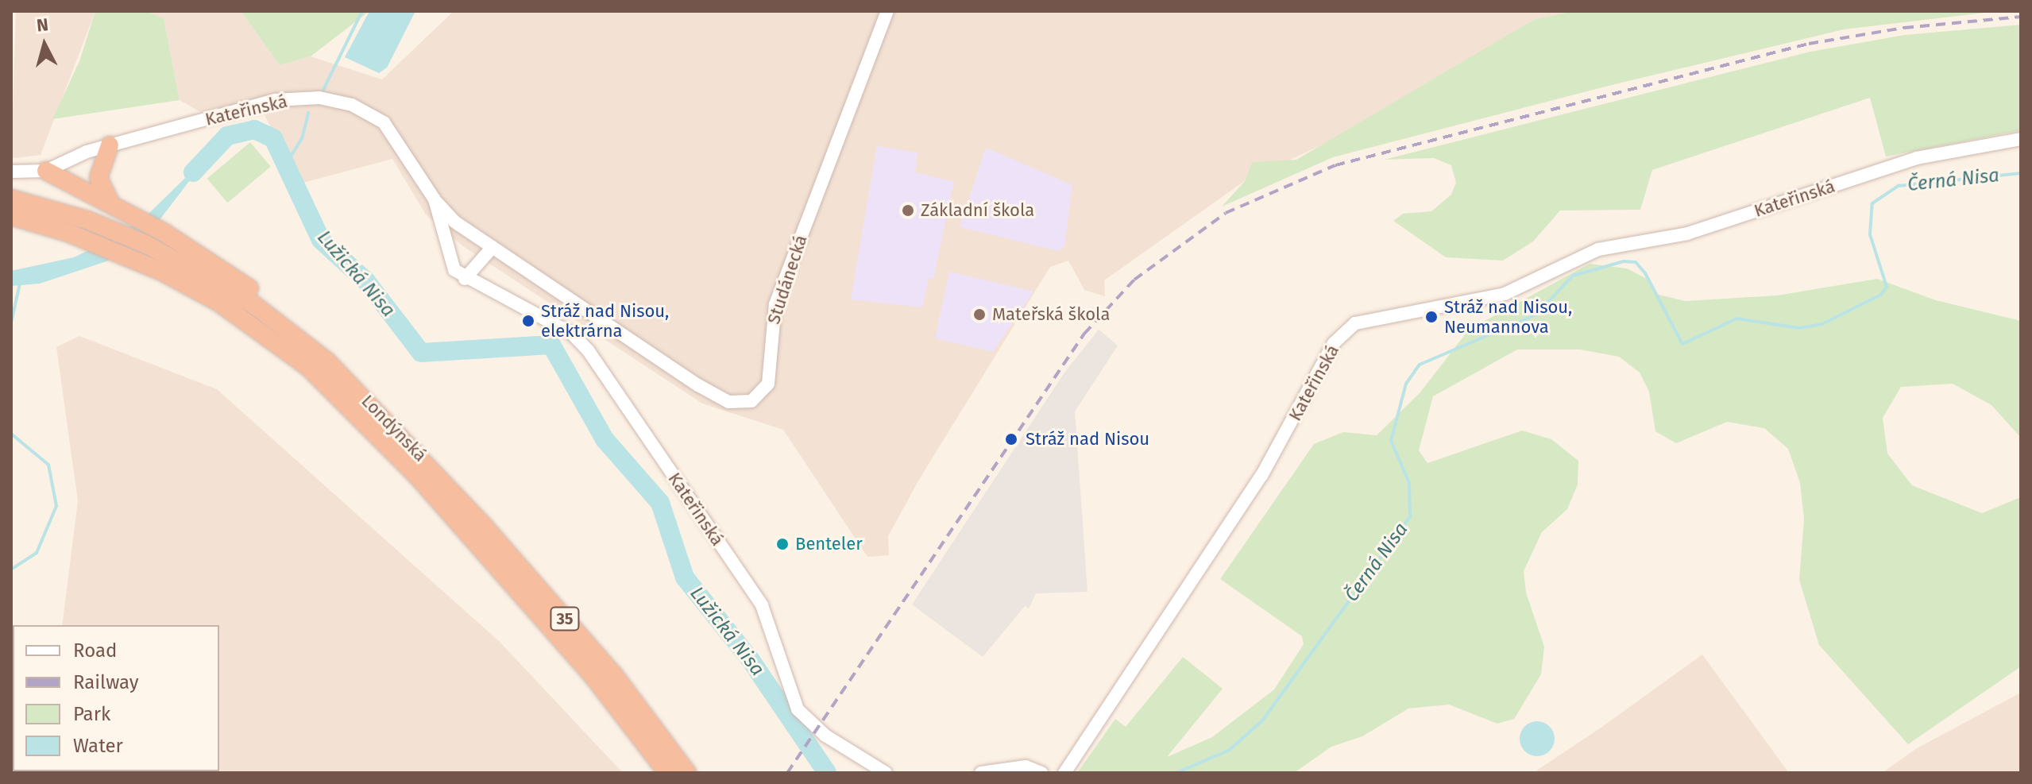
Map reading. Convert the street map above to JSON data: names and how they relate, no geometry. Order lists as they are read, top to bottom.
{
  "streets": {
    "highway": ["Londýnská", "35"],
    "street": ["Kateřinská", "Studánecká"]
  },
  "crossings": [
    ["Kateřinská", "Studánecká"]
  ],
  "water": ["Černá Nisa", "Lužická Nisa"],
  "places": [
    "Základní škola",
    "Mateřská škola",
    "Stráž nad Nisou, Neumannova",
    "Stráž nad Nisou, elektrárna",
    "Stráž nad Nisou",
    "Benteler"
  ],
  "legend": [
    "Road",
    "Railway",
    "Park",
    "Water"
  ],
  "north": "top"
}
